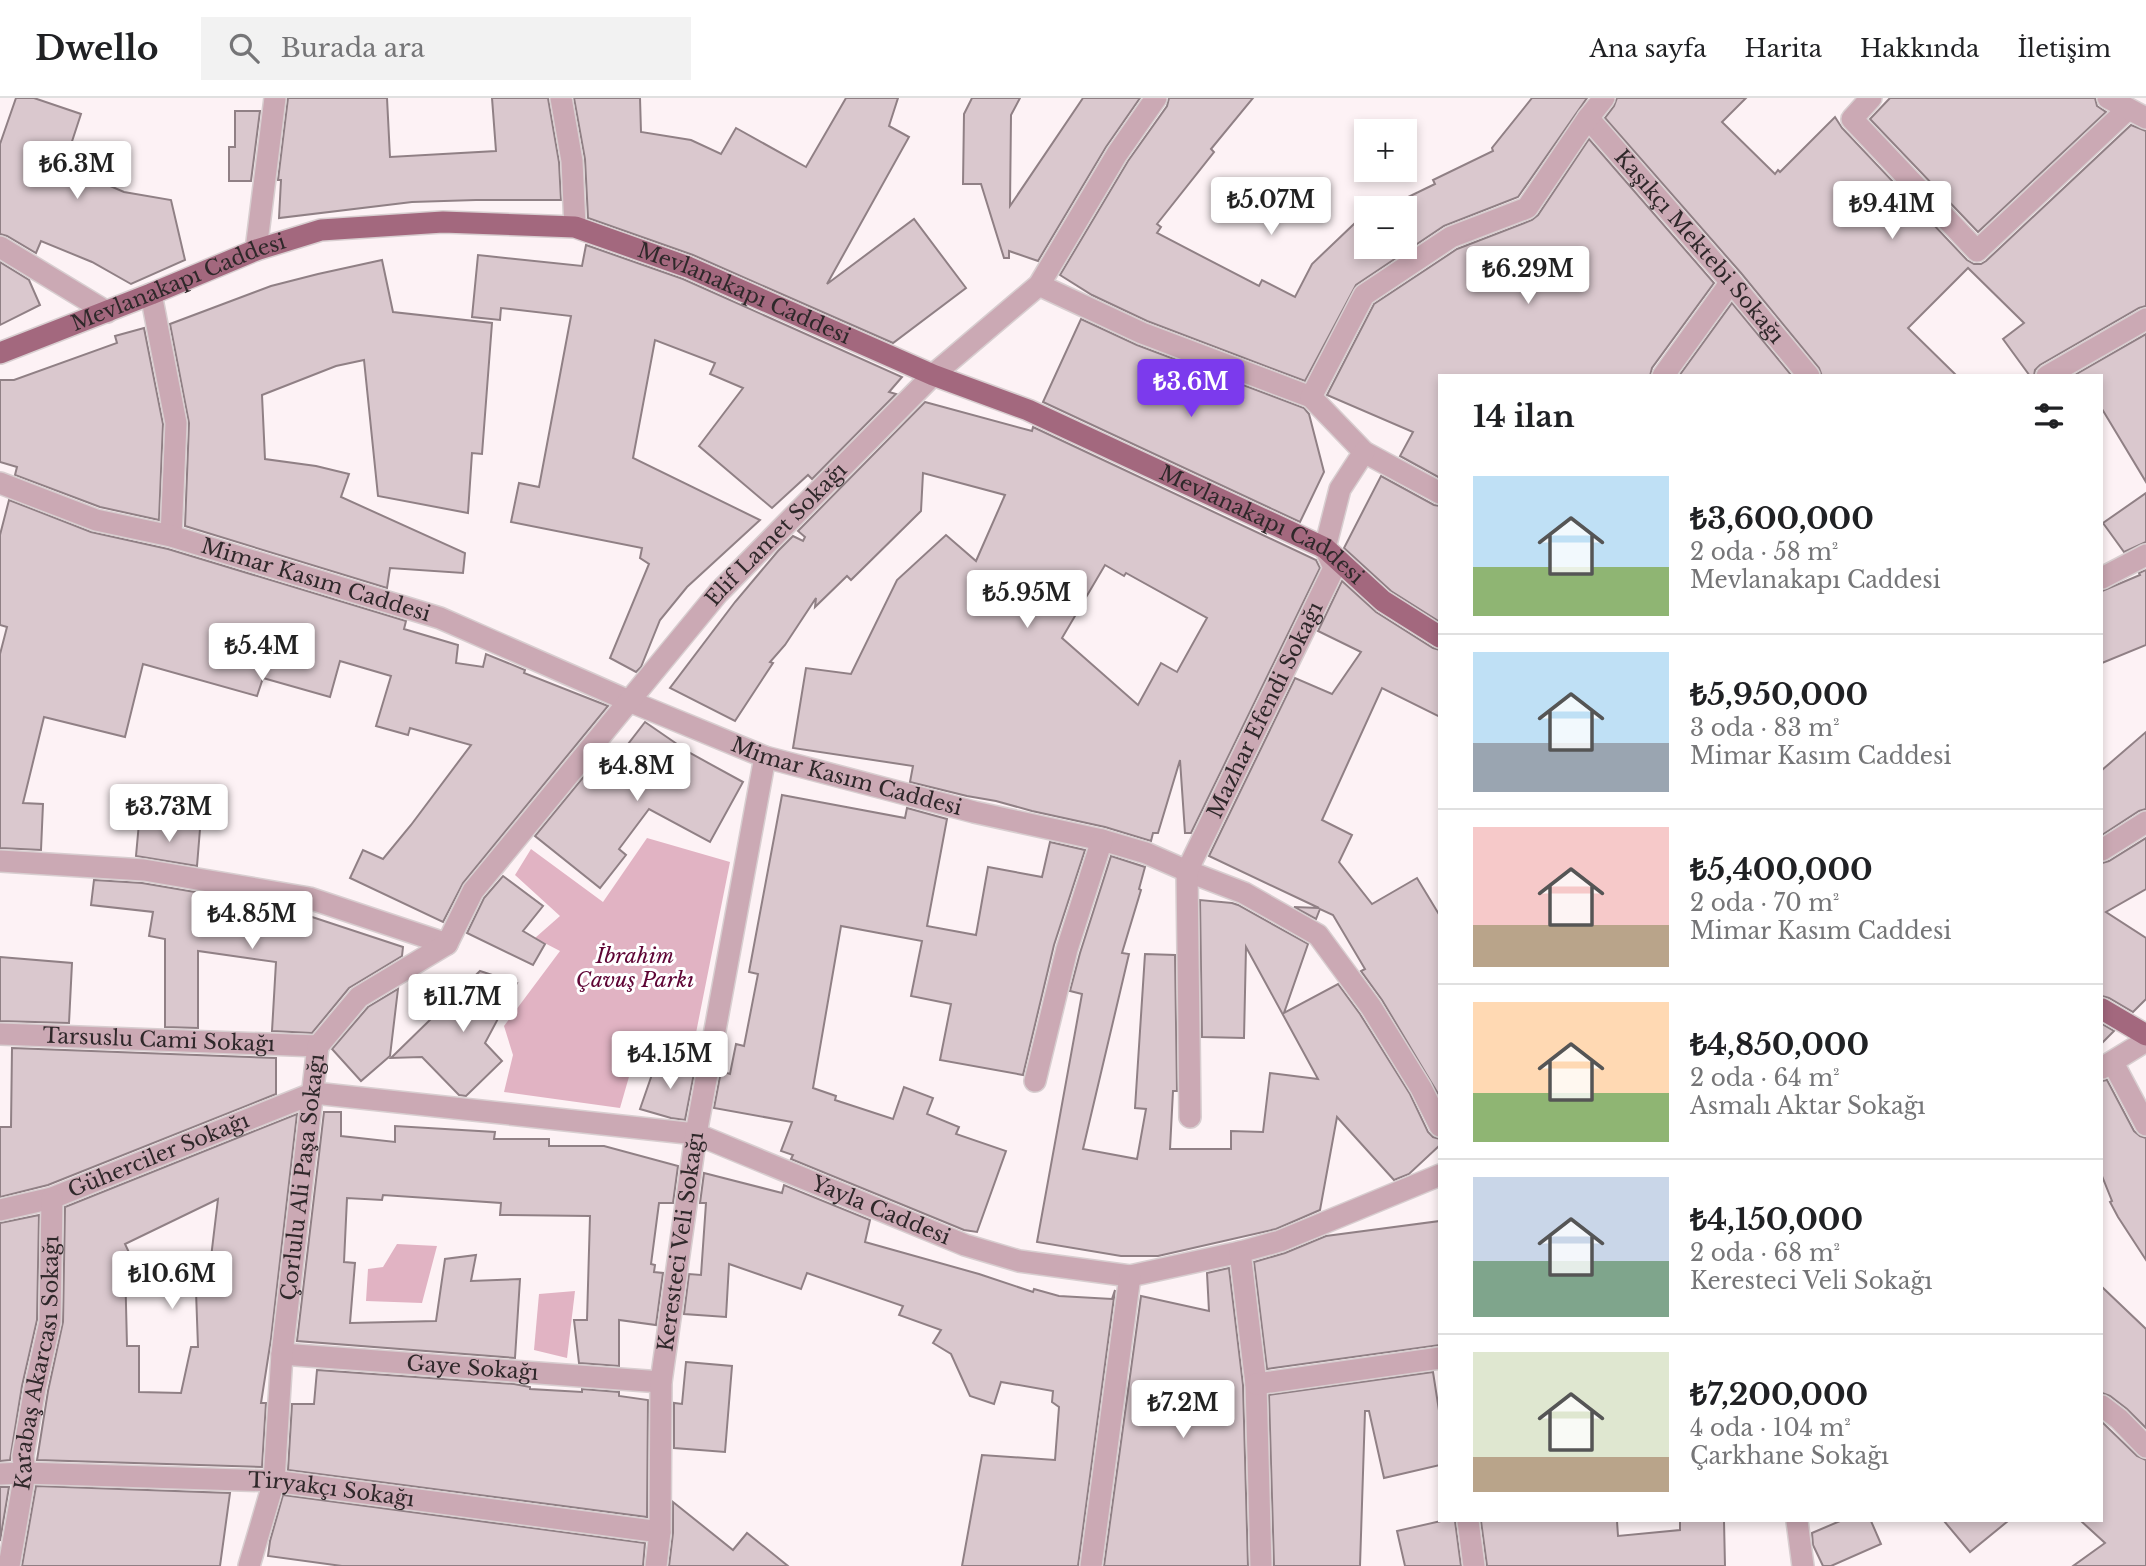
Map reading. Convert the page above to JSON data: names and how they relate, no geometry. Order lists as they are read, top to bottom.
{
  "streets": {
    "main road": ["Mevlanakapı Caddesi"],
    "street": [
      "Kaşıkçı Mektebi Sokağı",
      "Elif Lamet Sokağı",
      "Mimar Kasım Caddesi",
      "Mazhar Efendi Sokağı",
      "Tarsuslu Cami Sokağı",
      "Güherciler Sokağı",
      "Çorlulu Ali Paşa Sokağı",
      "Yayla Caddesi",
      "Keresteci Veli Sokağı",
      "Karabaş Akarcası Sokağı",
      "Gaye Sokağı",
      "Tiryakçı Sokağı"
    ]
  },
  "crossings": [
    ["Mevlanakapı Caddesi", "Elif Lamet Sokağı"],
    ["Mevlanakapı Caddesi", "Mazhar Efendi Sokağı"],
    ["Elif Lamet Sokağı", "Mimar Kasım Caddesi"],
    ["Mimar Kasım Caddesi", "Mazhar Efendi Sokağı"],
    ["Mimar Kasım Caddesi", "Keresteci Veli Sokağı"],
    ["Tarsuslu Cami Sokağı", "Çorlulu Ali Paşa Sokağı"],
    ["Güherciler Sokağı", "Çorlulu Ali Paşa Sokağı"],
    ["Güherciler Sokağı", "Yayla Caddesi"],
    ["Güherciler Sokağı", "Karabaş Akarcası Sokağı"],
    ["Çorlulu Ali Paşa Sokağı", "Yayla Caddesi"],
    ["Çorlulu Ali Paşa Sokağı", "Gaye Sokağı"],
    ["Çorlulu Ali Paşa Sokağı", "Tiryakçı Sokağı"],
    ["Yayla Caddesi", "Keresteci Veli Sokağı"],
    ["Keresteci Veli Sokağı", "Gaye Sokağı"],
    ["Keresteci Veli Sokağı", "Tiryakçı Sokağı"],
    ["Karabaş Akarcası Sokağı", "Tiryakçı Sokağı"]
  ],
  "parks": ["İbrahim Çavuş Parkı"],
  "page": {
    "header": "Dwello",
    "search": "Burada ara",
    "nav": [
      "Ana sayfa",
      "Harita",
      "Hakkında",
      "İletişim"
    ],
    "map_buttons": ["+", "−"],
    "price": [
      "₺6.3M",
      "₺5.07M",
      "₺9.41M",
      "₺6.29M",
      "₺3.6M",
      "₺5.95M",
      "₺5.4M",
      "₺4.8M",
      "₺3.73M",
      "₺4.85M",
      "₺11.7M",
      "₺4.15M",
      "₺10.6M",
      "₺7.2M"
    ],
    "heading": "14 ilan",
    "list": [
      {
        "name": "₺3,600,000",
        "note": "2 oda · 58 m² · Mevlanakapı Caddesi"
      },
      {
        "name": "₺5,950,000",
        "note": "3 oda · 83 m² · Mimar Kasım Caddesi"
      },
      {
        "name": "₺5,400,000",
        "note": "2 oda · 70 m² · Mimar Kasım Caddesi"
      },
      {
        "name": "₺4,850,000",
        "note": "2 oda · 64 m² · Asmalı Aktar Sokağı"
      },
      {
        "name": "₺4,150,000",
        "note": "2 oda · 68 m² · Keresteci Veli Sokağı"
      },
      {
        "name": "₺7,200,000",
        "note": "4 oda · 104 m² · Çarkhane Sokağı"
      }
    ]
  }
}
